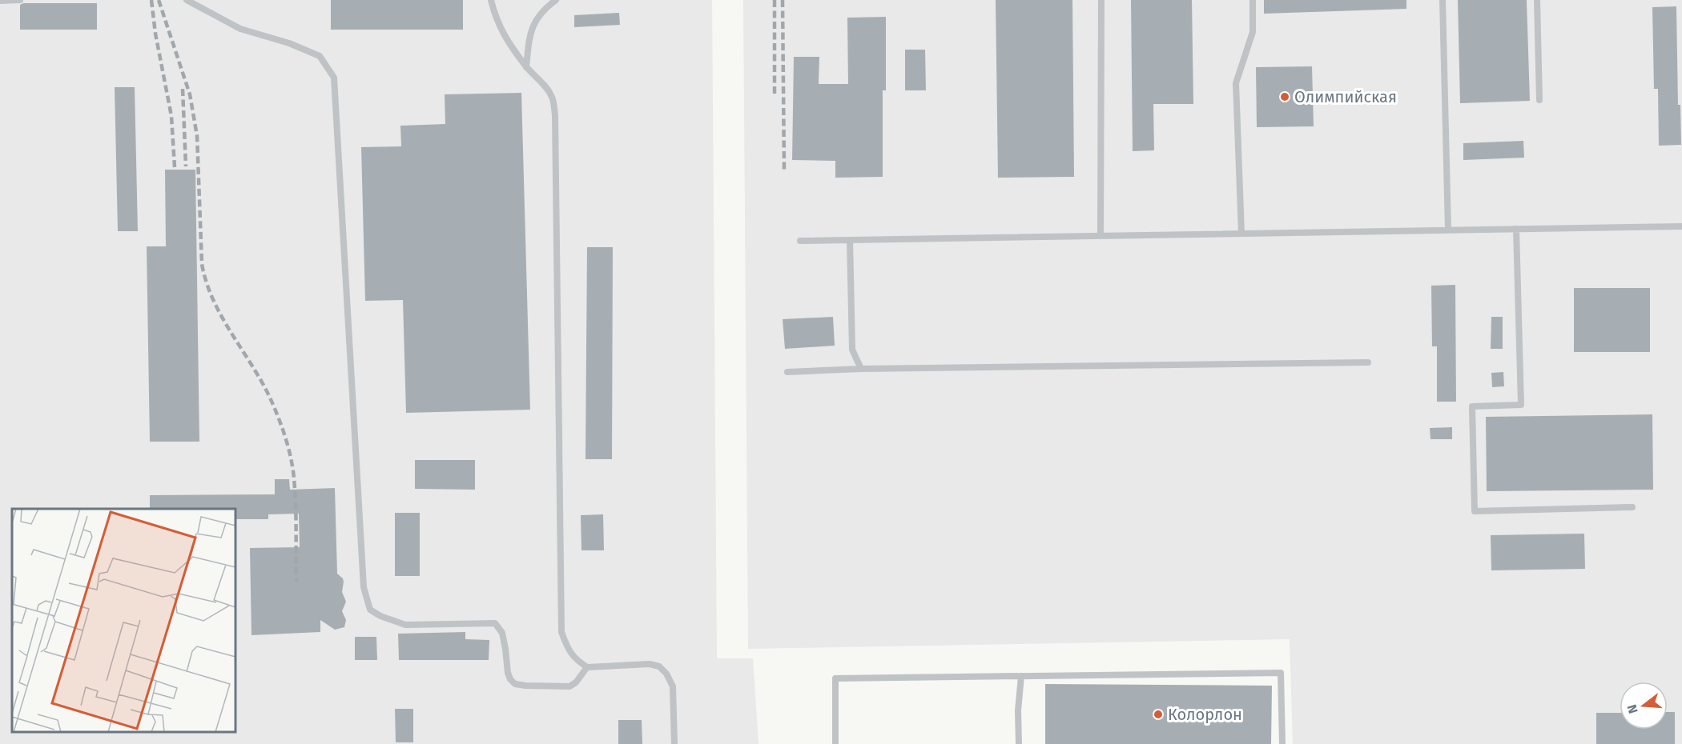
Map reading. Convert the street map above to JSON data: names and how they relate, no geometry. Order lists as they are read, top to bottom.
{
  "places": ["Олимпийская", "Колорлон"],
  "north": "left"
}
